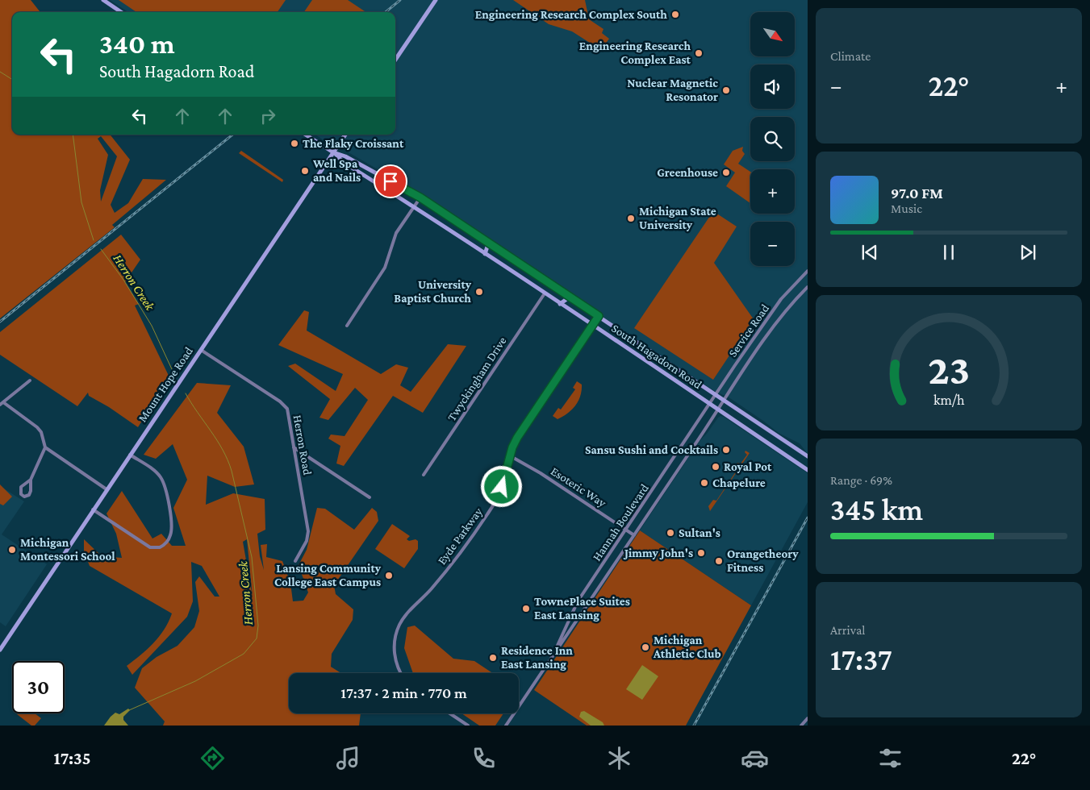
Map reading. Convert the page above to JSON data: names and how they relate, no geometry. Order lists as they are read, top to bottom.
{
  "streets": {
    "street": [
      "Service Road",
      "South Hagadorn Road",
      "Twyckingham Drive",
      "Mount Hope Road",
      "Herron Road",
      "Esoteric Way",
      "Hannah Boulevard",
      "Eyde Parkway"
    ]
  },
  "crossings": [
    ["Service Road", "South Hagadorn Road"],
    ["Service Road", "Hannah Boulevard"],
    ["South Hagadorn Road", "Twyckingham Drive"],
    ["South Hagadorn Road", "Mount Hope Road"],
    ["South Hagadorn Road", "Hannah Boulevard"],
    ["South Hagadorn Road", "Eyde Parkway"],
    ["Mount Hope Road", "Herron Road"],
    ["Esoteric Way", "Hannah Boulevard"],
    ["Esoteric Way", "Eyde Parkway"]
  ],
  "water": ["Herron Creek"],
  "places": [
    "Engineering Research Complex South",
    "Engineering Research Complex East",
    "Nuclear Magnetic Resonator",
    "The Flaky Croissant",
    "Well Spa and Nails",
    "Greenhouse",
    "Michigan State University",
    "University Baptist Church",
    "Sansu Sushi and Cocktails",
    "Royal Pot",
    "Chapelure",
    "Sultan's",
    "Michigan Montessori School",
    "Jimmy John's",
    "Orangetheory Fitness",
    "Lansing Community College East Campus",
    "TownePlace Suites East Lansing",
    "Michigan Athletic Club",
    "Residence Inn East Lansing"
  ],
  "north": "bottom right",
  "page": {
    "tile": [
      "Climate",
      ["Range · 69%", "345 km"],
      ["Arrival", "17:37"]
    ],
    "map_buttons": ["+", "−"],
    "turn": ["340 m", "South Hagadorn Road"],
    "heat": ["−", "22°", "+"],
    "song": ["97.0 FM", "Music"],
    "limit": "30",
    "trip": "17:37 · 2 min · 770 m",
    "tabs": ["17:35", "22°"],
    "gauge": ["23", "km/h"]
  }
}
